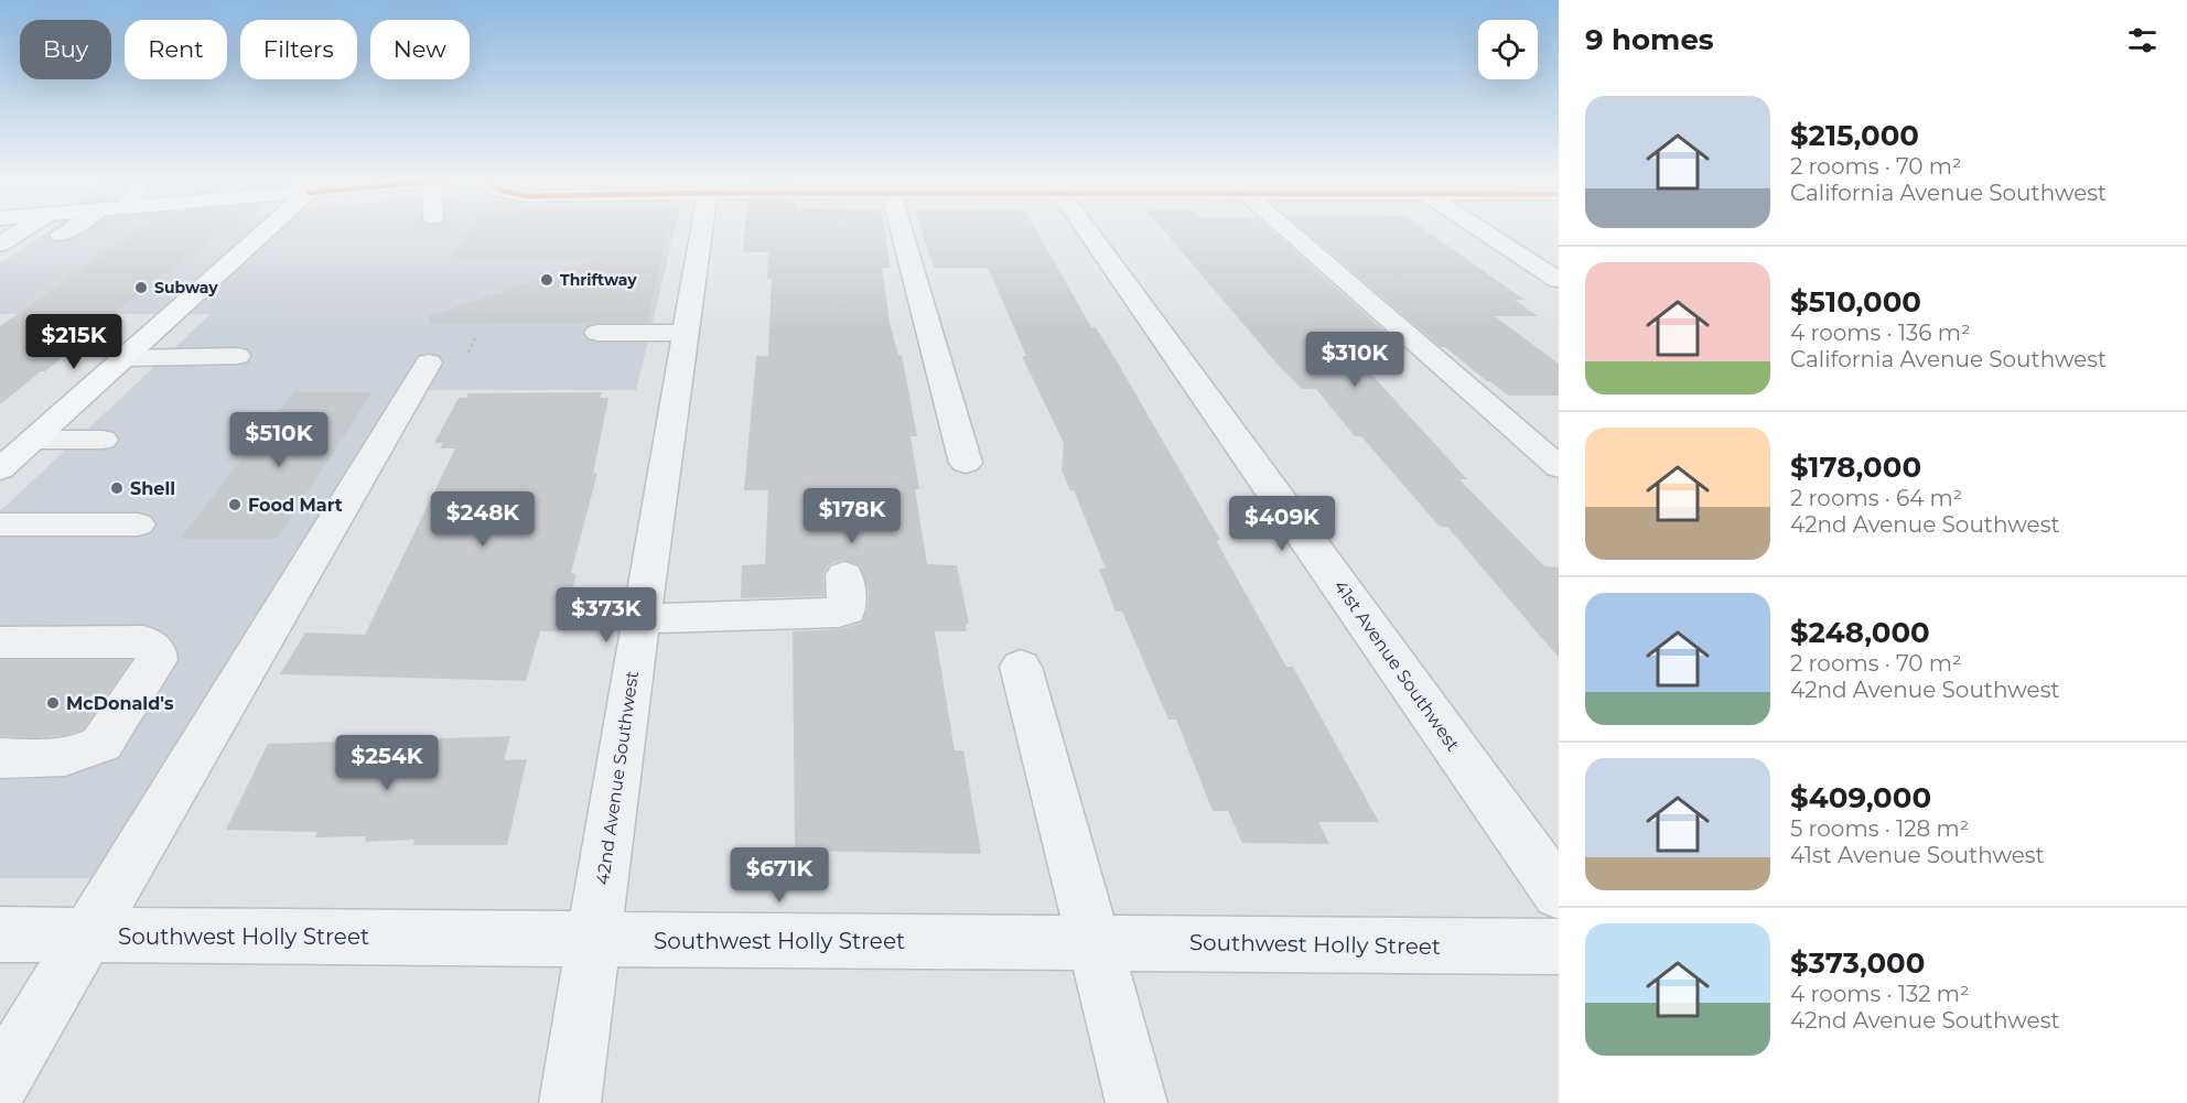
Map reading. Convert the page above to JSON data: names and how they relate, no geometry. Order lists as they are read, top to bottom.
{
  "streets": {
    "street": ["41st Avenue Southwest", "42nd Avenue Southwest", "Southwest Holly Street"]
  },
  "crossings": [
    ["42nd Avenue Southwest", "Southwest Holly Street"]
  ],
  "places": [
    "Thriftway",
    "Subway",
    "Shell",
    "Food Mart",
    "McDonald's"
  ],
  "page": {
    "heading": "9 homes",
    "chip": [
      "Buy",
      "Rent",
      "Filters",
      "New"
    ],
    "list": [
      {
        "name": "$215,000",
        "note": "2 rooms · 70 m² · California Avenue Southwest"
      },
      {
        "name": "$510,000",
        "note": "4 rooms · 136 m² · California Avenue Southwest"
      },
      {
        "name": "$178,000",
        "note": "2 rooms · 64 m² · 42nd Avenue Southwest"
      },
      {
        "name": "$248,000",
        "note": "2 rooms · 70 m² · 42nd Avenue Southwest"
      },
      {
        "name": "$409,000",
        "note": "5 rooms · 128 m² · 41st Avenue Southwest"
      },
      {
        "name": "$373,000",
        "note": "4 rooms · 132 m² · 42nd Avenue Southwest"
      }
    ],
    "price": [
      "$215K",
      "$310K",
      "$510K",
      "$178K",
      "$248K",
      "$409K",
      "$373K",
      "$254K",
      "$671K"
    ]
  }
}
